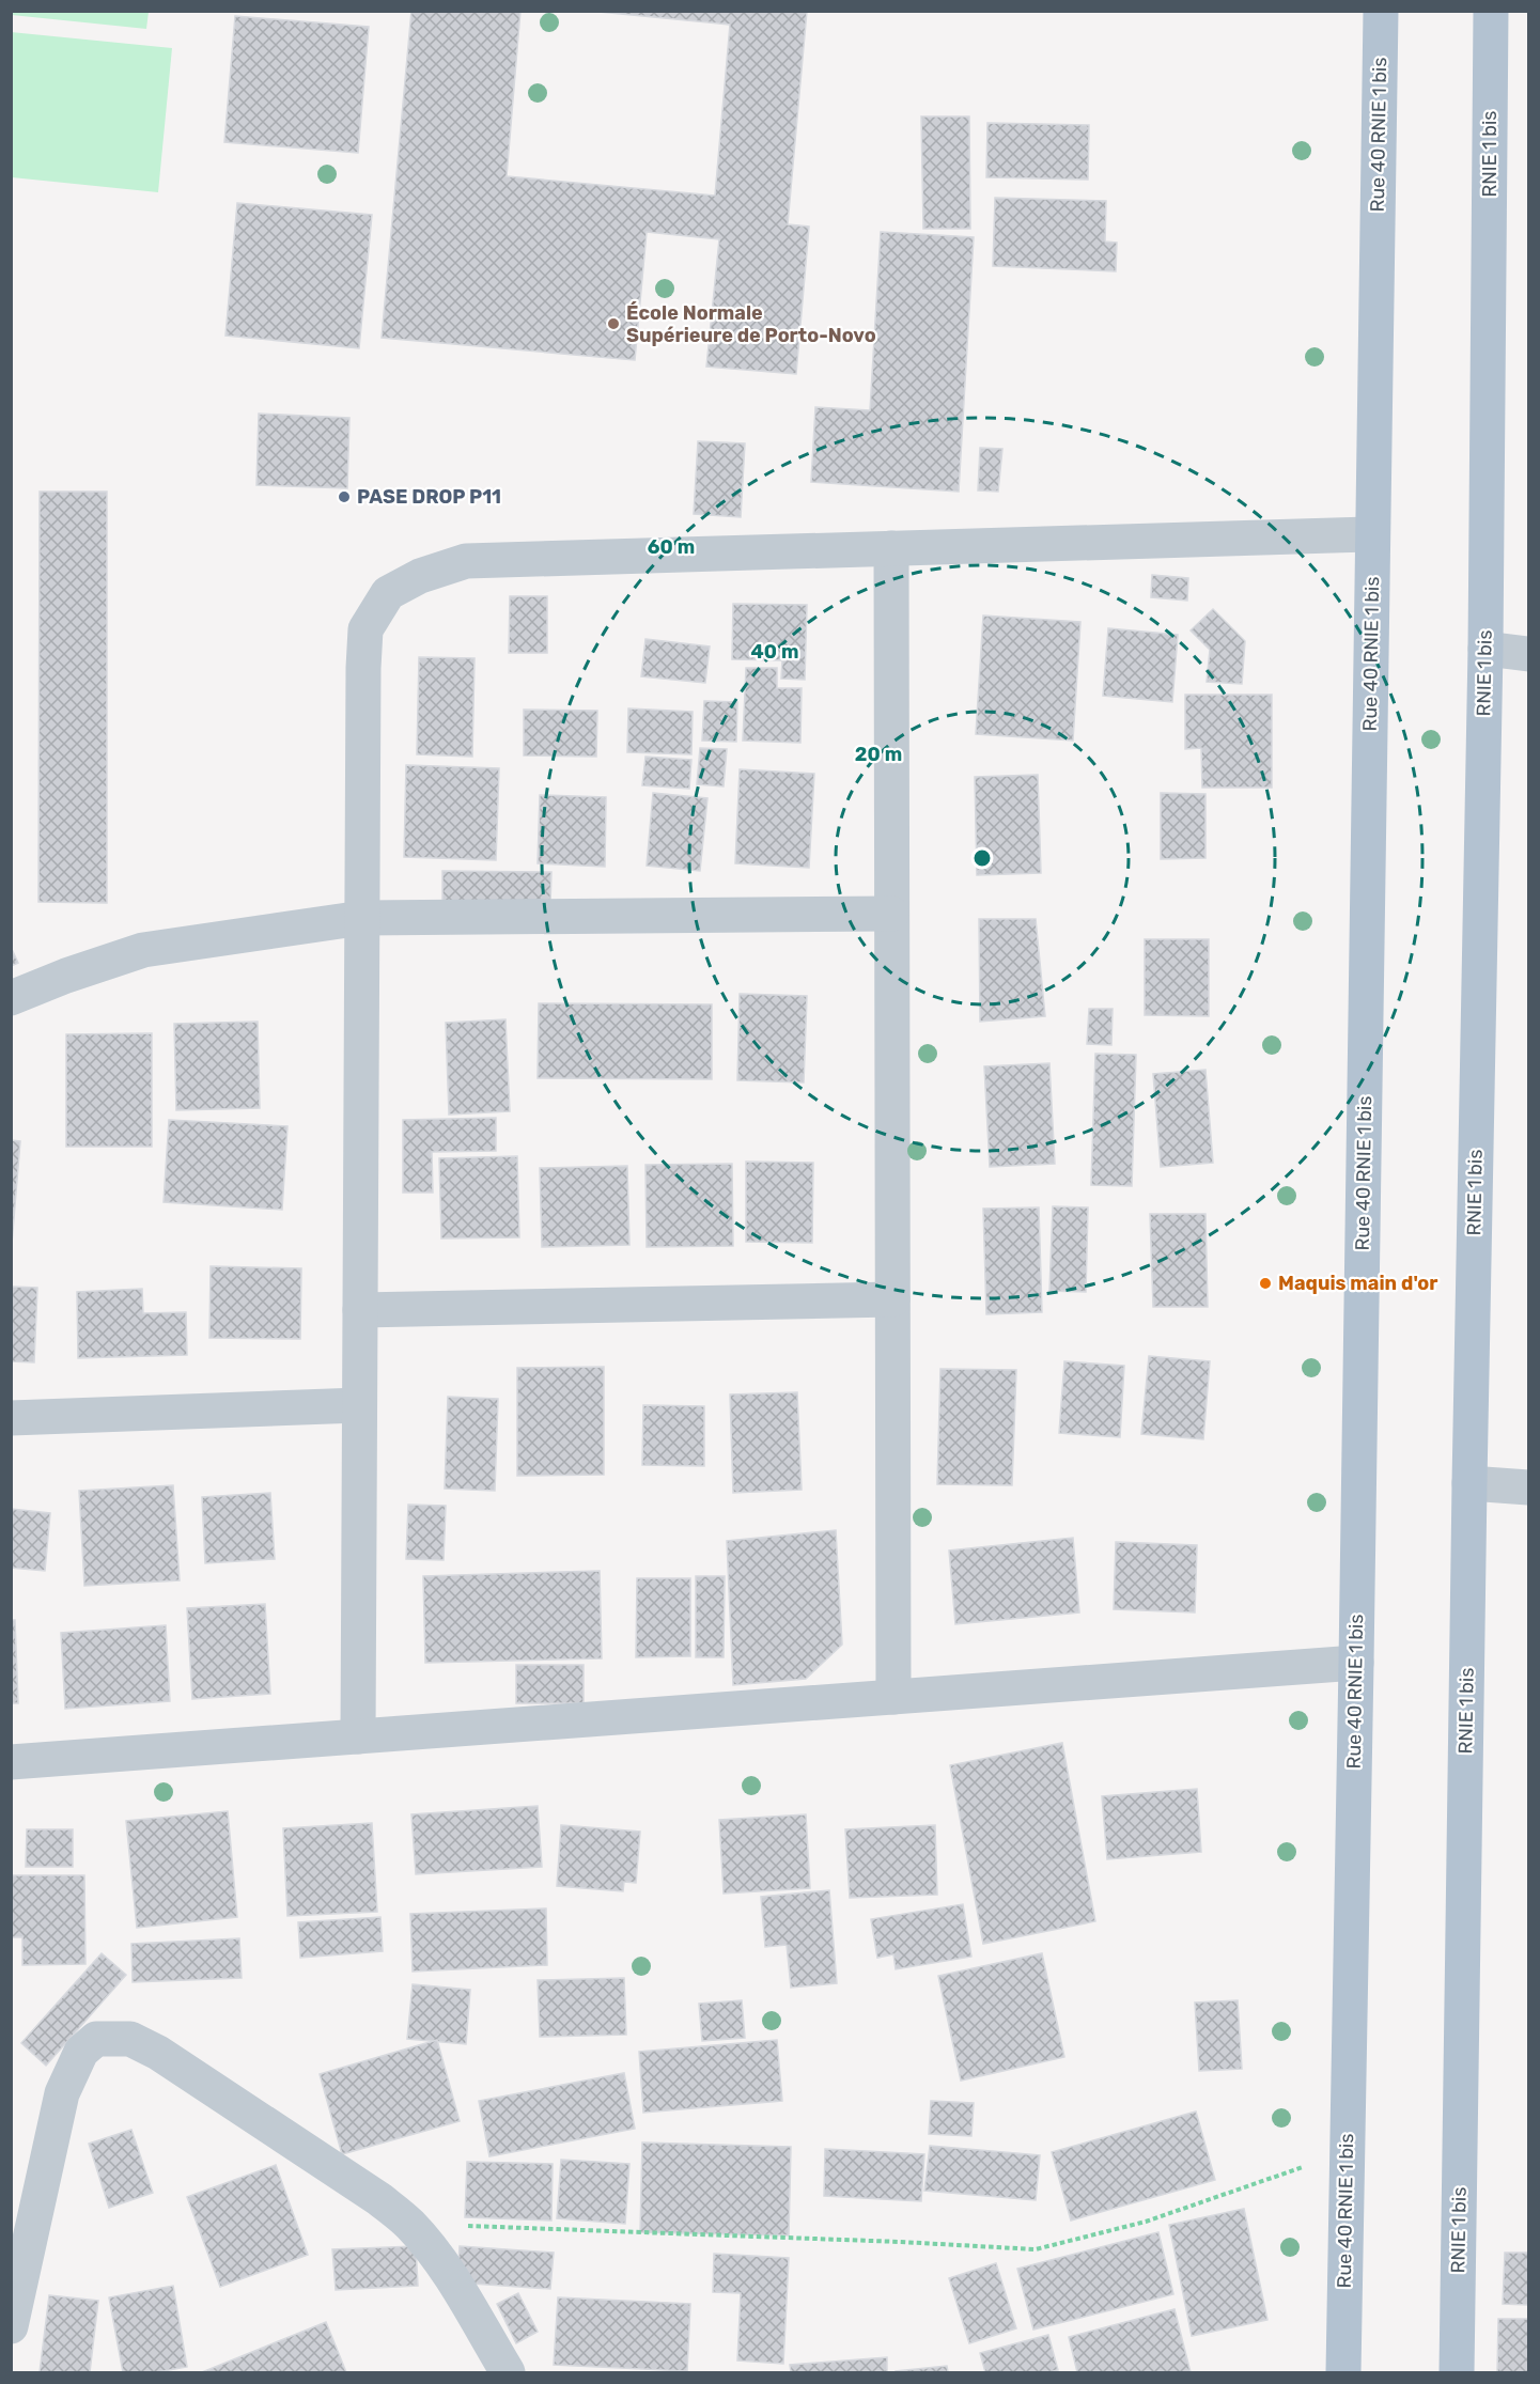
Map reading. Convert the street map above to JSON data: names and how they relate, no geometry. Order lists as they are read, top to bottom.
{
  "streets": {
    "main road": ["Rue 40 RNIE 1 bis", "RNIE 1 bis"]
  },
  "places": ["École Normale Supérieure de Porto-Novo", "PASE DROP P11", "Maquis main d'or"],
  "rings": ["60 m", "40 m", "20 m"]
}
